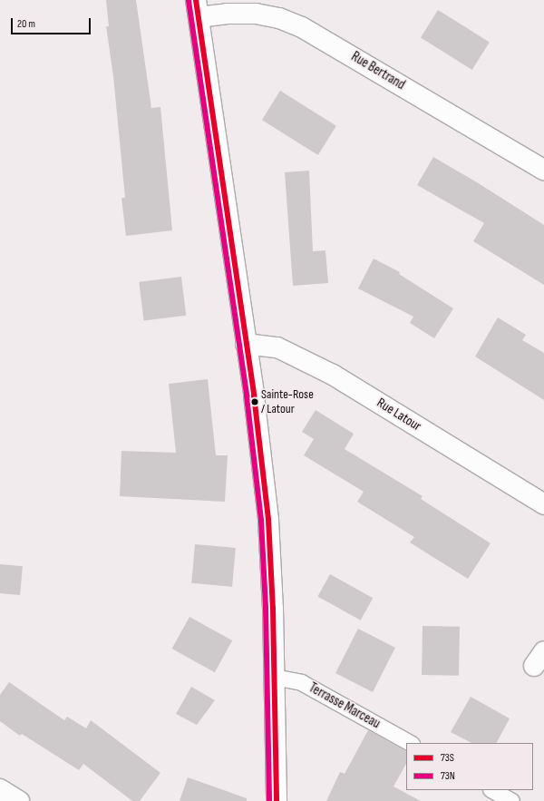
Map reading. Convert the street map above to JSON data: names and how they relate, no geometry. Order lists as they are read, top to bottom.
{
  "streets": {
    "street": ["Rue Bertrand", "Rue Latour"],
    "lane": ["Terrasse Marceau"]
  },
  "places": ["Sainte-Rose / Latour"],
  "lines": ["transit line 73S", "transit line 73N"],
  "legend": ["73S", "73N"],
  "scale_bar": "20 m"
}
